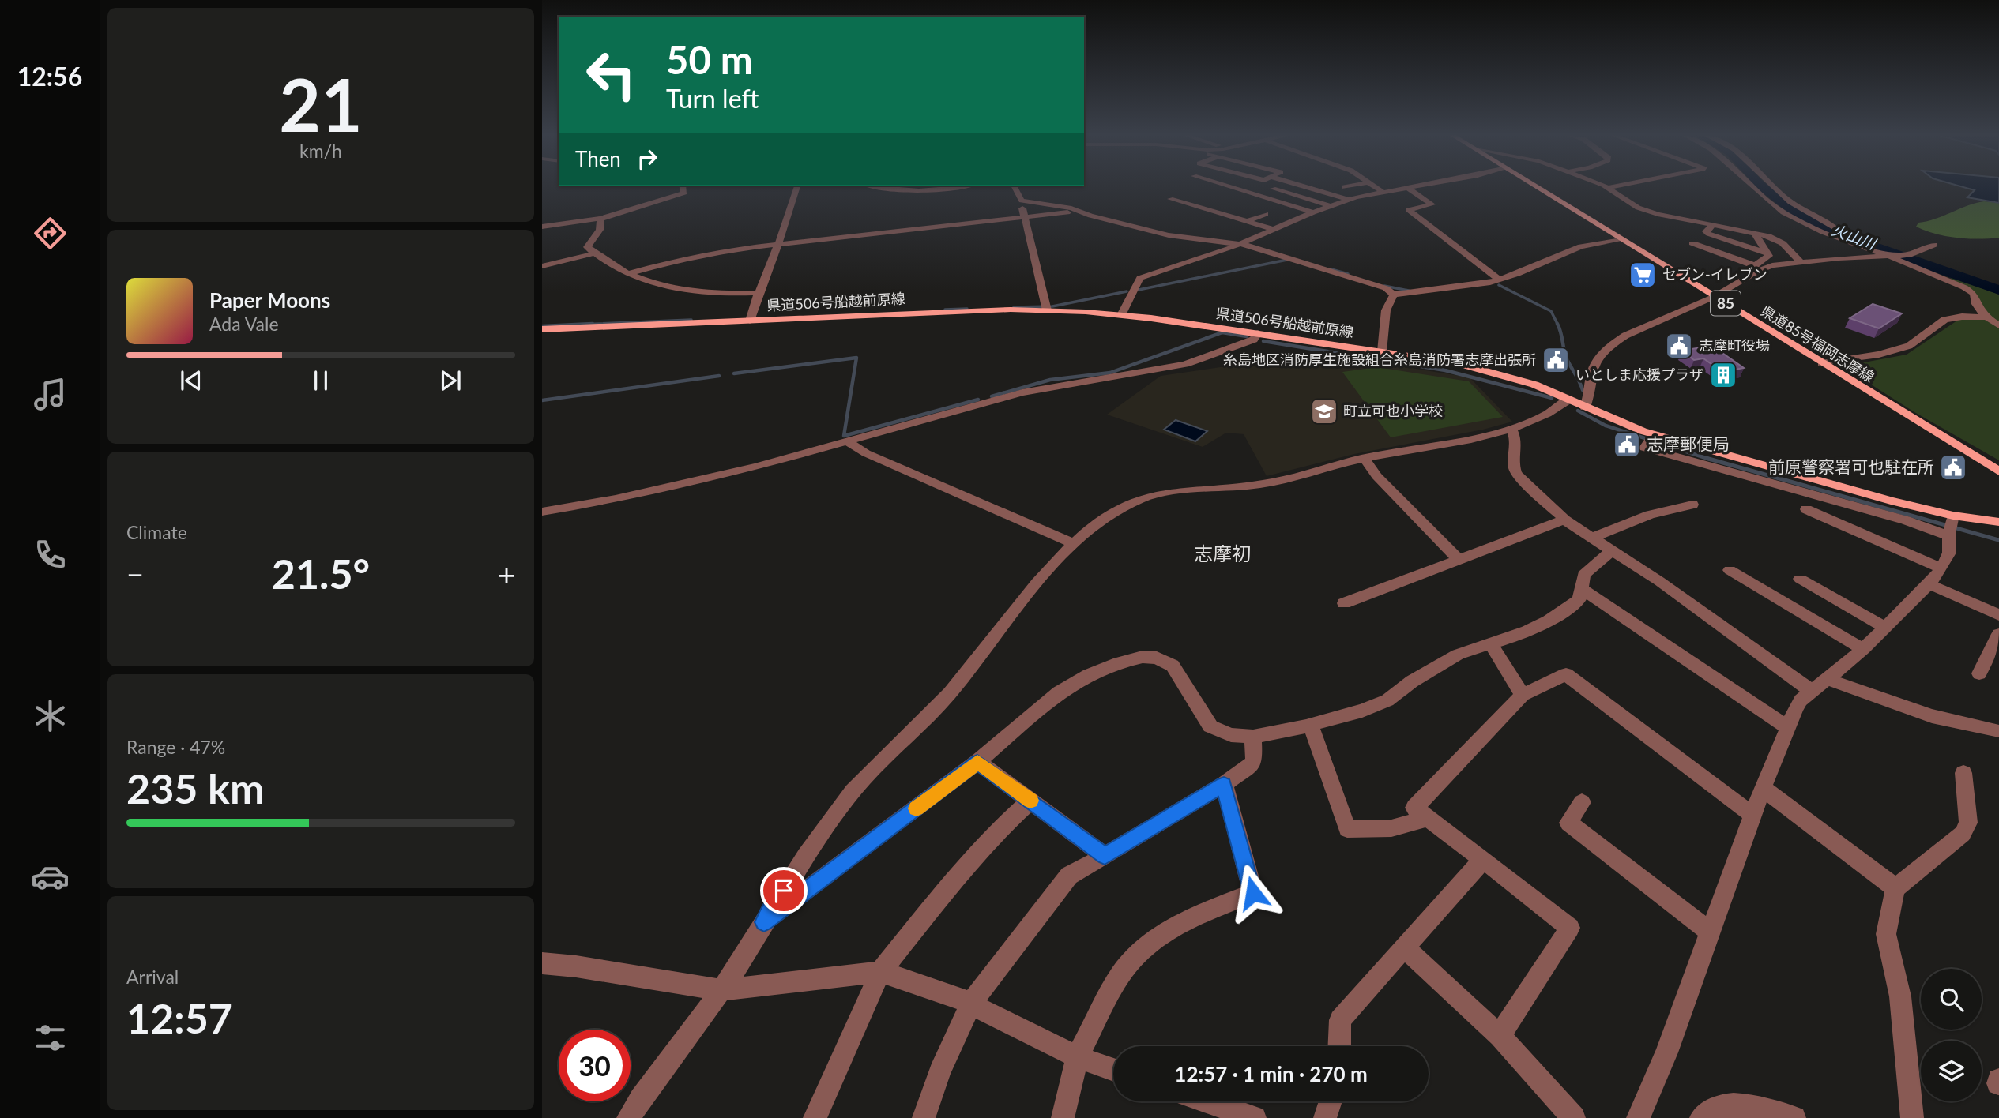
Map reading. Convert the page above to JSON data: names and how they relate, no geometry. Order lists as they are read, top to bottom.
{
  "streets": {
    "main road": ["県道506号船越前原線", "85", "県道85号福岡志摩線"]
  },
  "districts": ["志摩初"],
  "water": ["火山川"],
  "places": {
    "supermarket": ["セブン-イレブン"],
    "public building": [
      "志摩町役場",
      "糸島地区消防厚生施設組合糸島消防署志摩出張所",
      "志摩郵便局",
      "前原警察署可也駐在所"
    ],
    "building": ["いとしま応援プラザ"],
    "school or university": ["町立可也小学校"]
  },
  "page": {
    "tabs": "12:56",
    "tile": [
      ["21", "km/h"],
      "Climate",
      ["Range · 47%", "235 km"],
      ["Arrival", "12:57"]
    ],
    "turn": ["50 m", "Turn left"],
    "then": "Then",
    "song": ["Paper Moons", "Ada Vale"],
    "heat": ["−", "21.5°", "+"],
    "limit": "30",
    "trip": "12:57 · 1 min · 270 m"
  }
}
